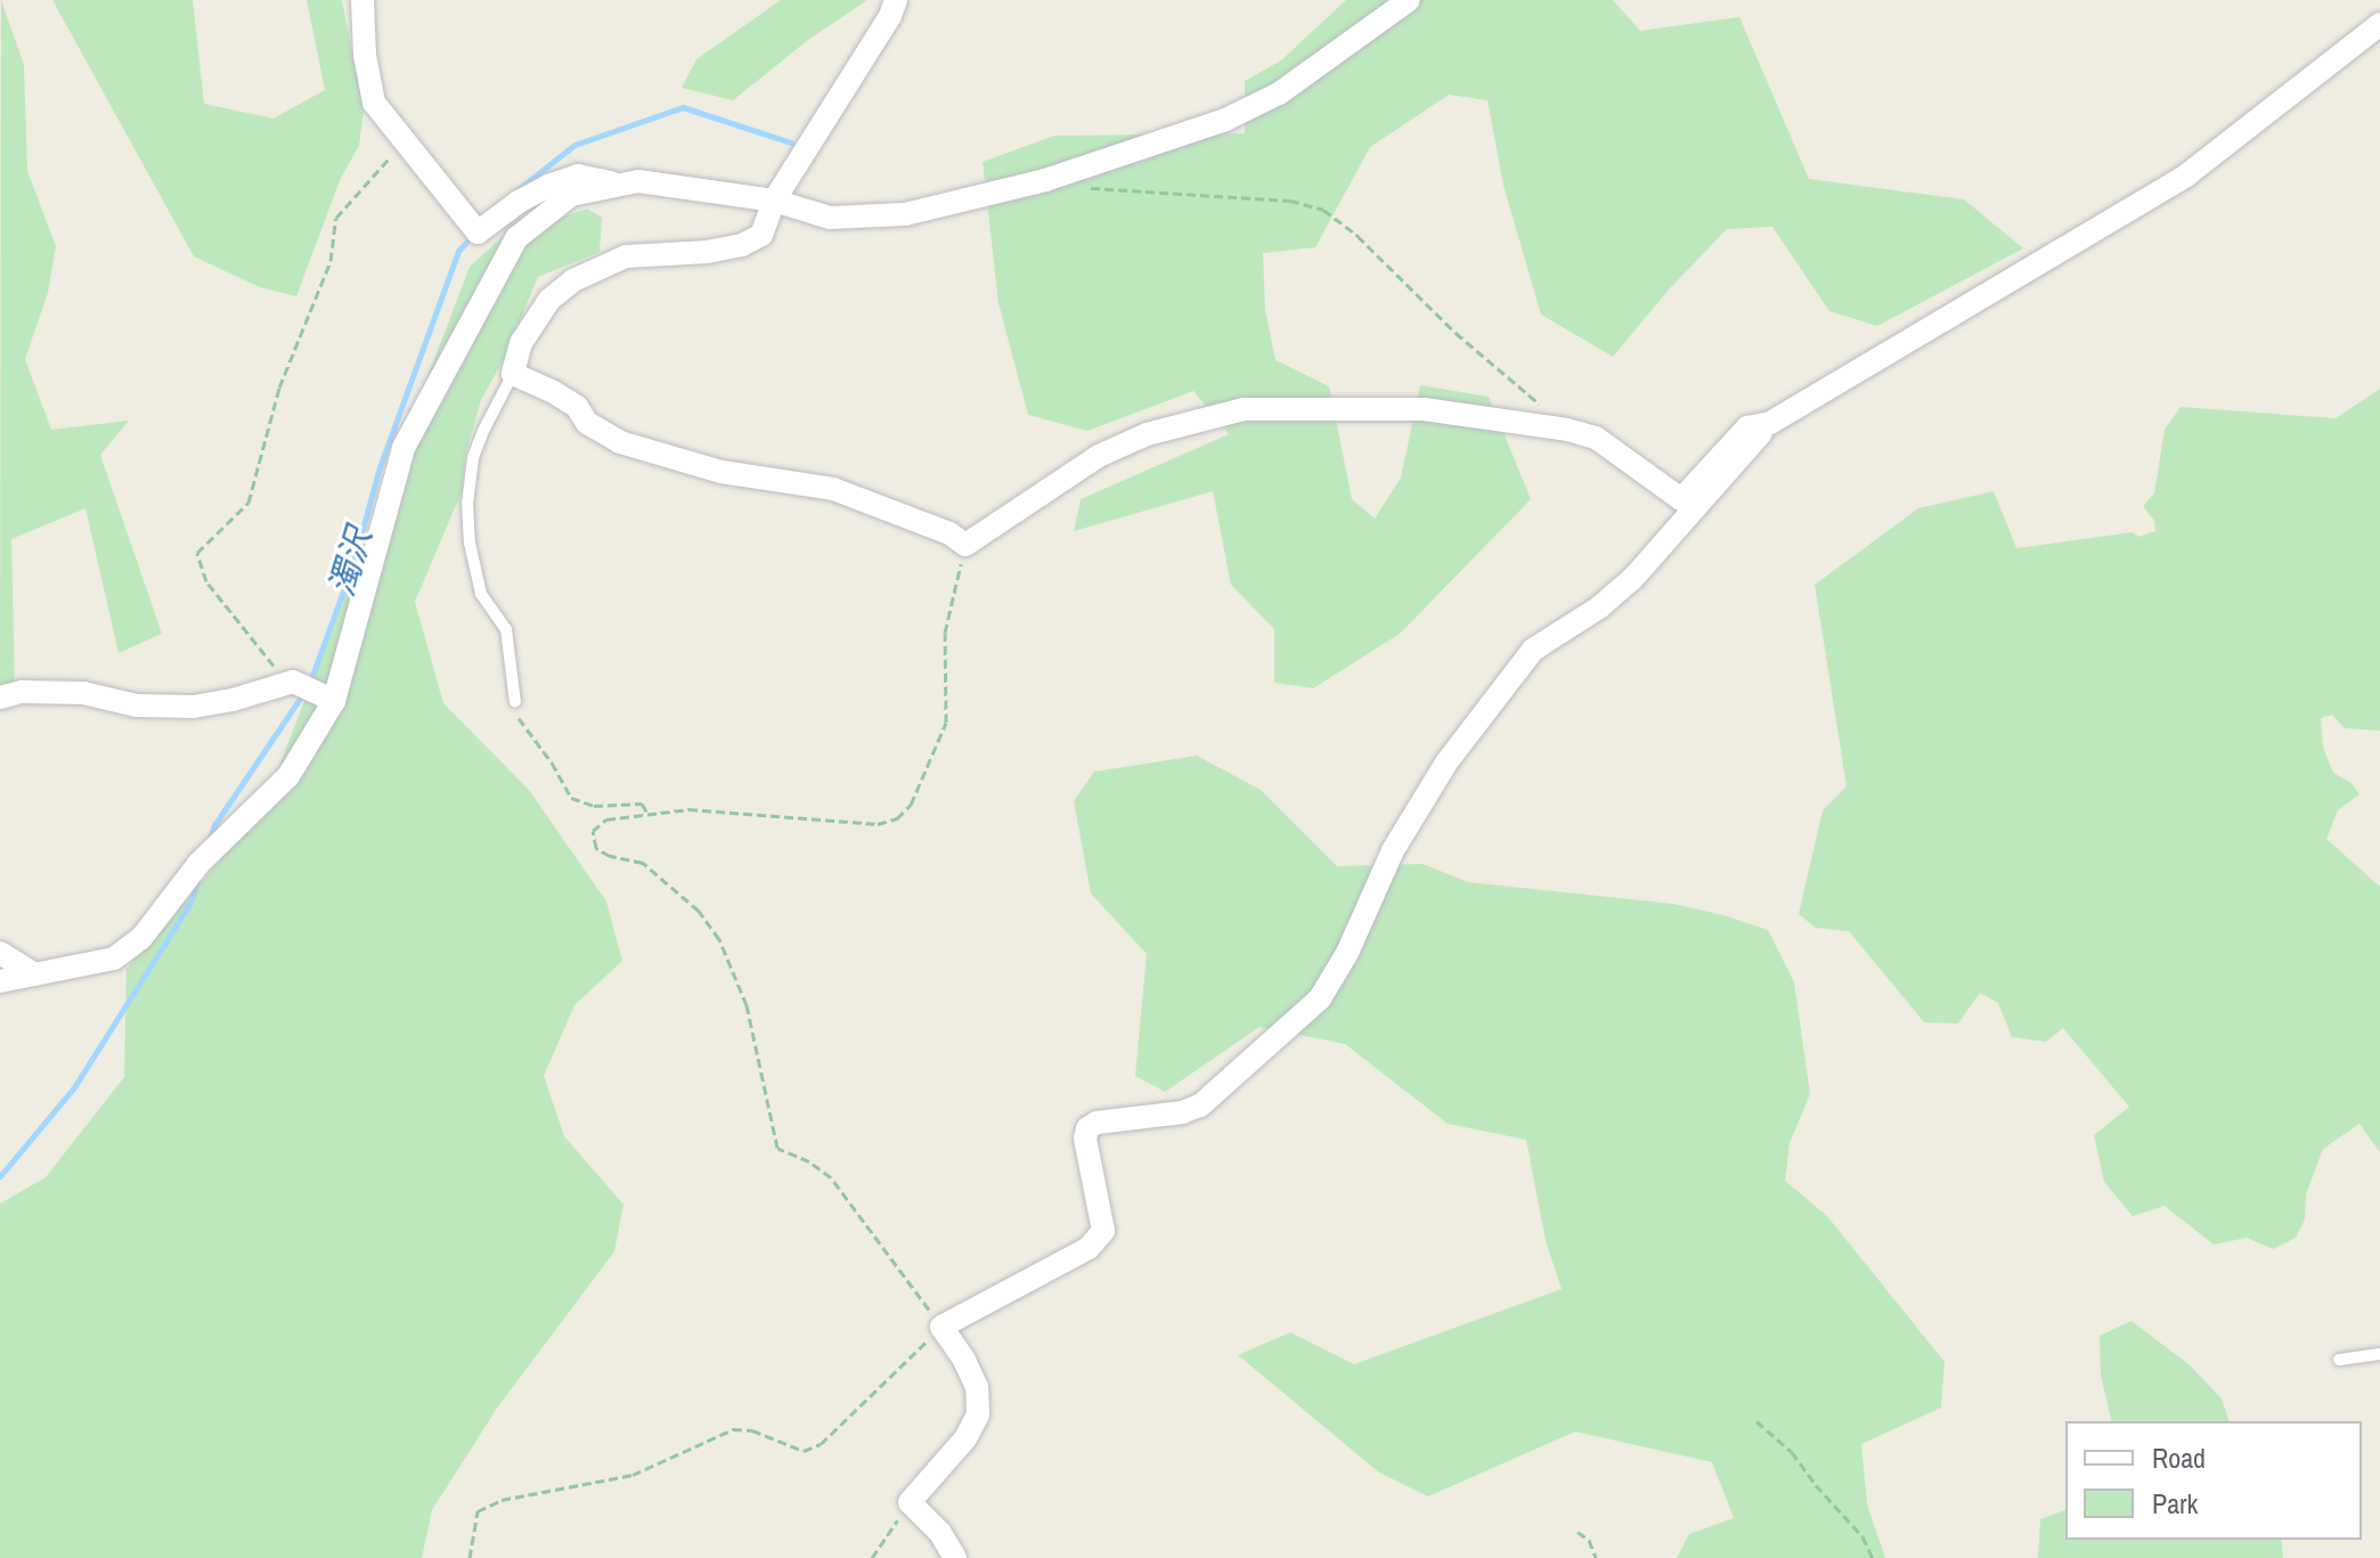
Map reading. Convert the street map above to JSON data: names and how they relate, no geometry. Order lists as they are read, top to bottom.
{
  "water": ["濁沢"],
  "legend": ["Road", "Park"]
}
